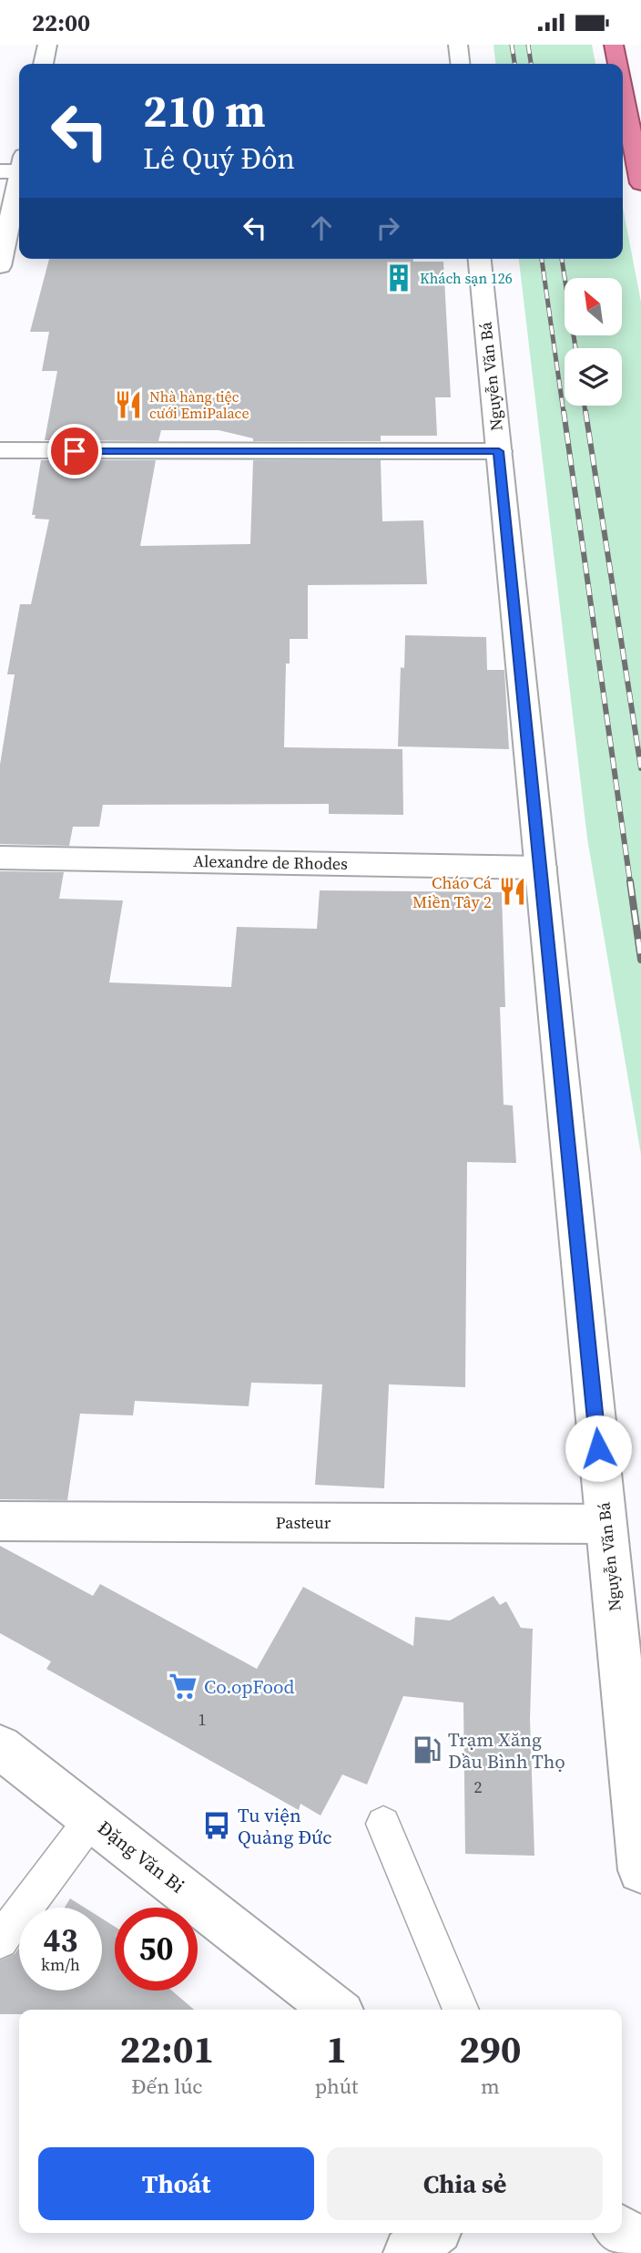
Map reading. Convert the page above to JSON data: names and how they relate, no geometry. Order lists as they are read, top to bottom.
{
  "streets": {
    "main road": [
      "Nguyễn Văn Bá",
      "Alexandre de Rhodes",
      "Pasteur",
      "Đặng Văn Bi"
    ]
  },
  "crossings": [
    ["Nguyễn Văn Bá", "Alexandre de Rhodes"],
    ["Nguyễn Văn Bá", "Pasteur"]
  ],
  "places": {
    "building": ["Khách sạn 126"],
    "restaurant": ["Nhà hàng tiệc cưới EmiPalace", "Cháo Cá Miền Tây 2"],
    "supermarket": ["Co.opFood"],
    "fuel station": ["Trạm Xăng Dầu Bình Thọ"],
    "bus stop": ["Tu viện Quảng Đức"]
  },
  "house_numbers": ["1", "2"],
  "north": "top left",
  "page": {
    "status": "22:00",
    "turn": ["210 m", "Lê Quý Đôn"],
    "speed": "43 km/h",
    "limit": "50",
    "eta": [
      "22:01",
      "Đến lúc",
      "1",
      "phút",
      "290",
      "m"
    ],
    "buttons": ["Thoát", "Chia sẻ"]
  }
}
